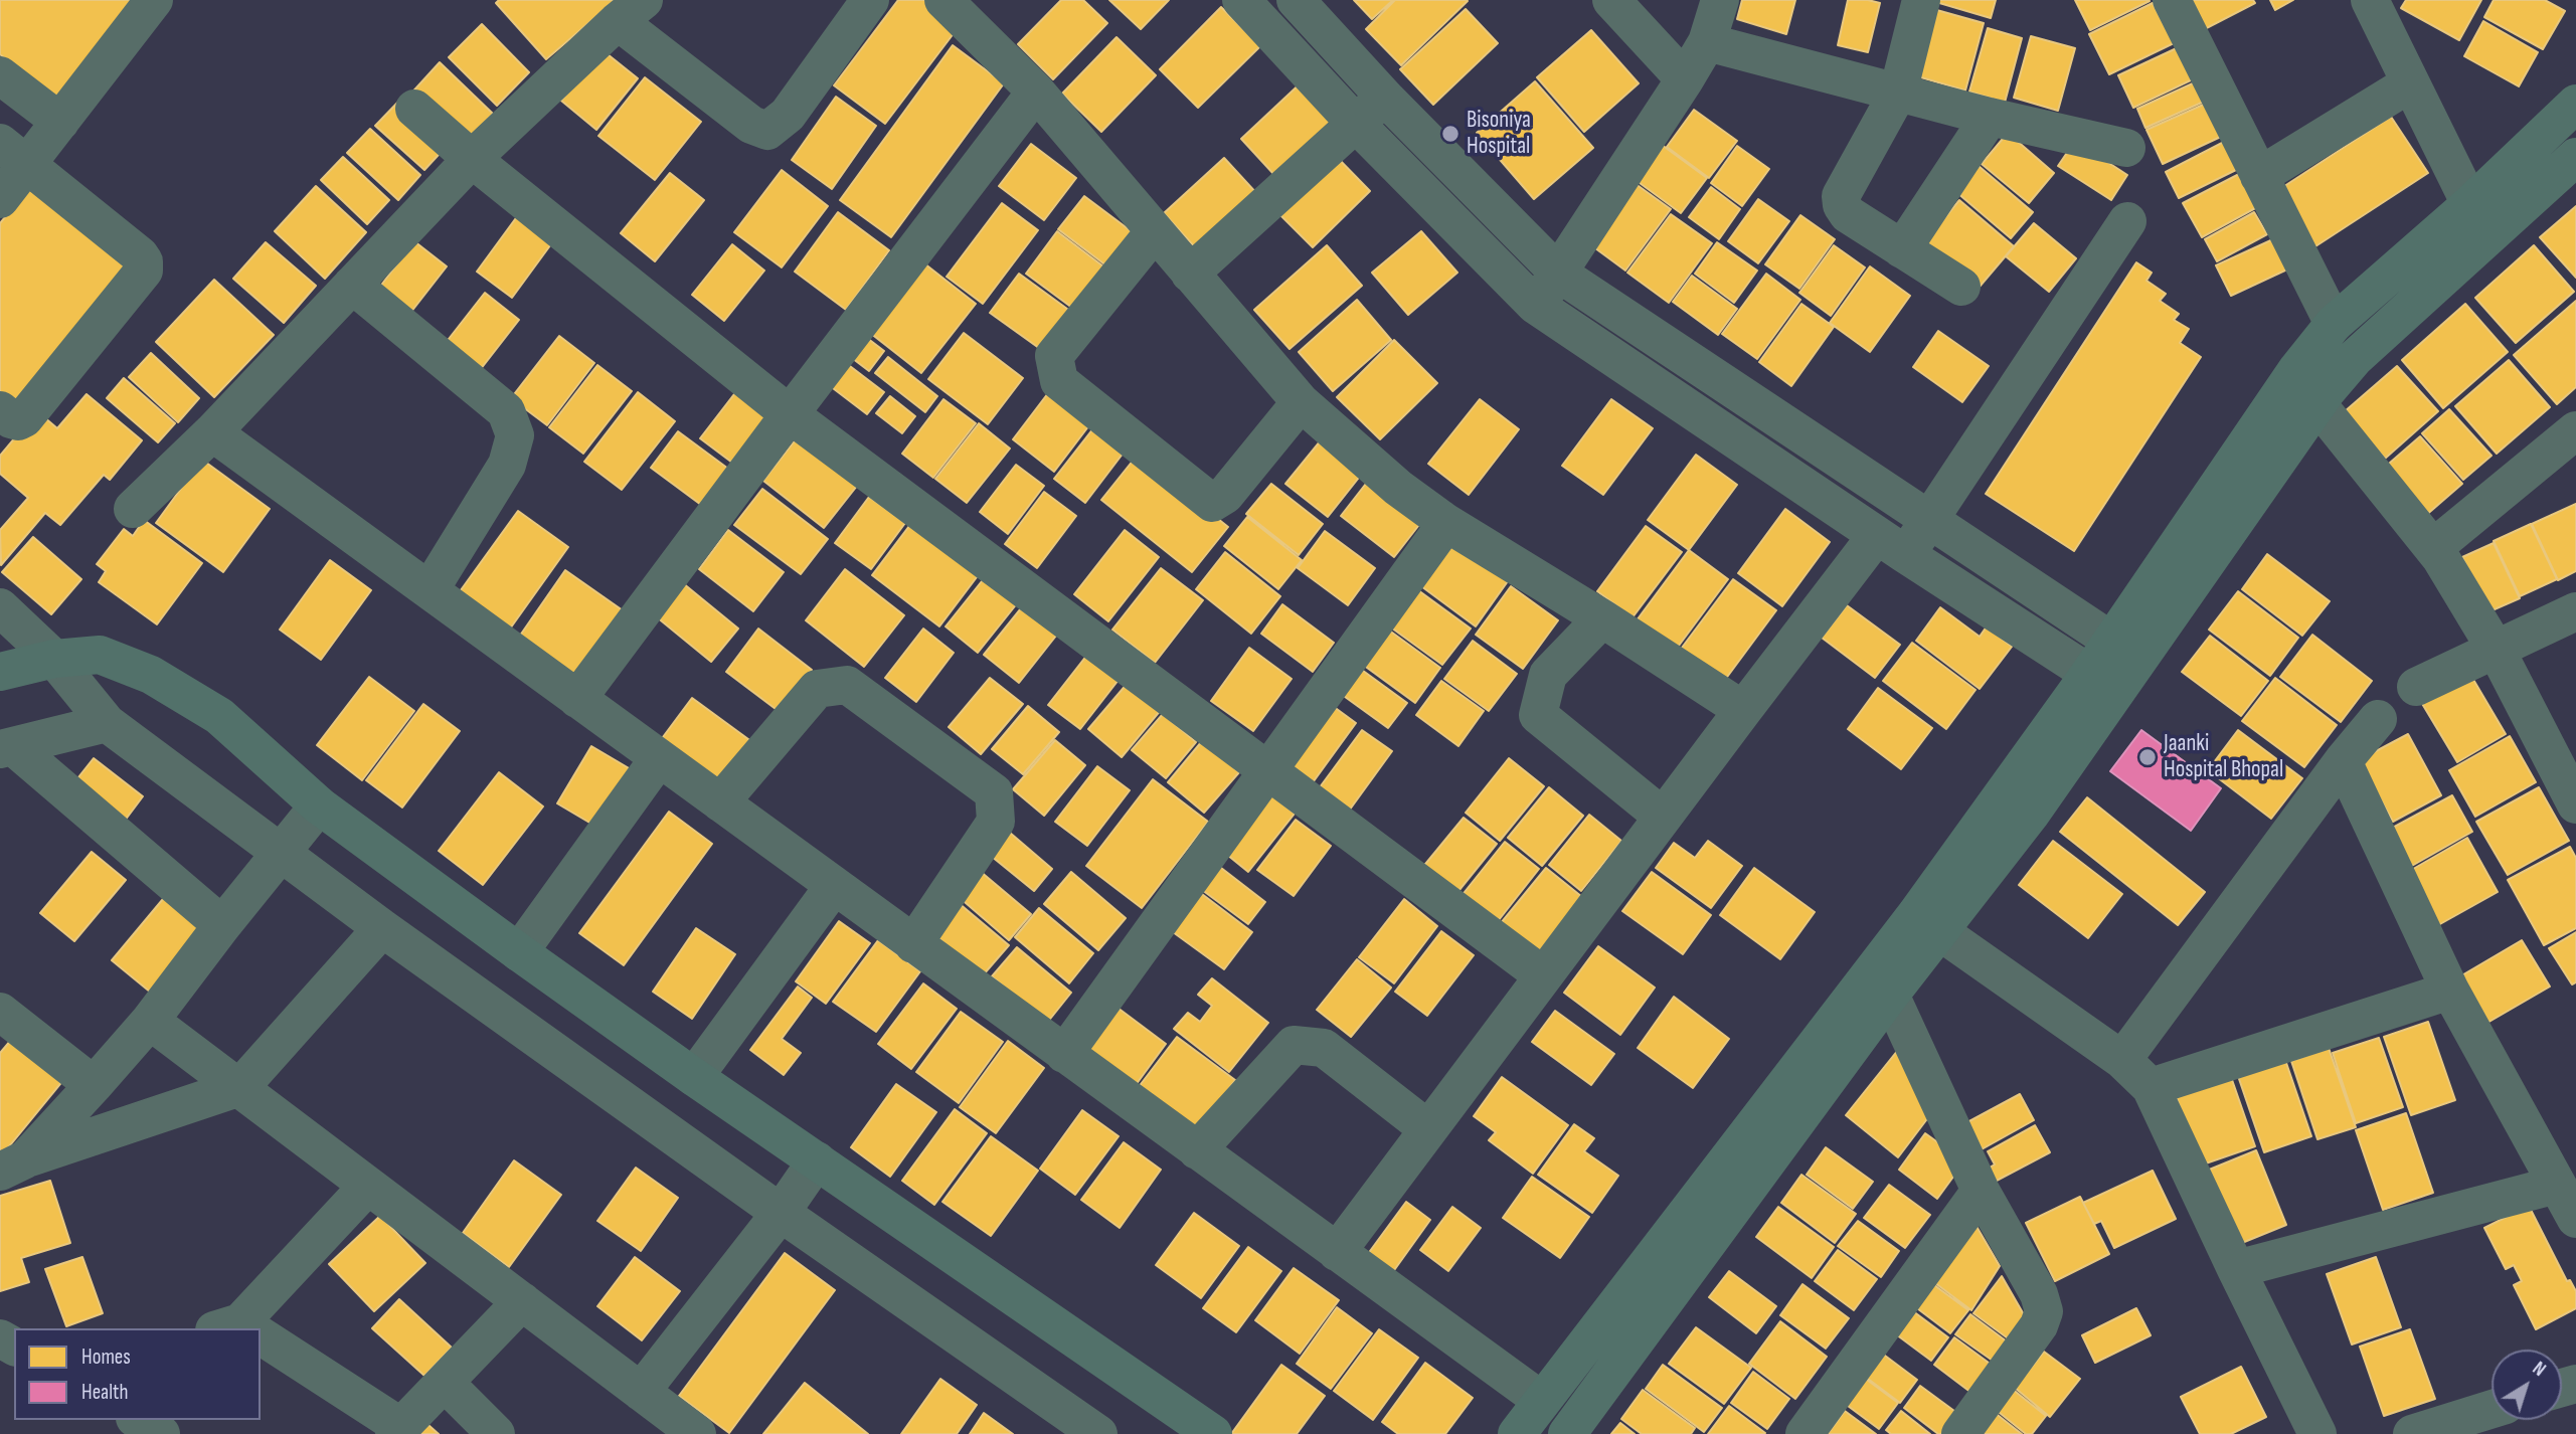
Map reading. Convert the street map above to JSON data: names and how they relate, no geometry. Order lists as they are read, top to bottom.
{
  "places": ["Bisoniya Hospital", "Jaanki Hospital Bhopal"],
  "legend": ["Homes", "Health"],
  "north": "top right"
}
